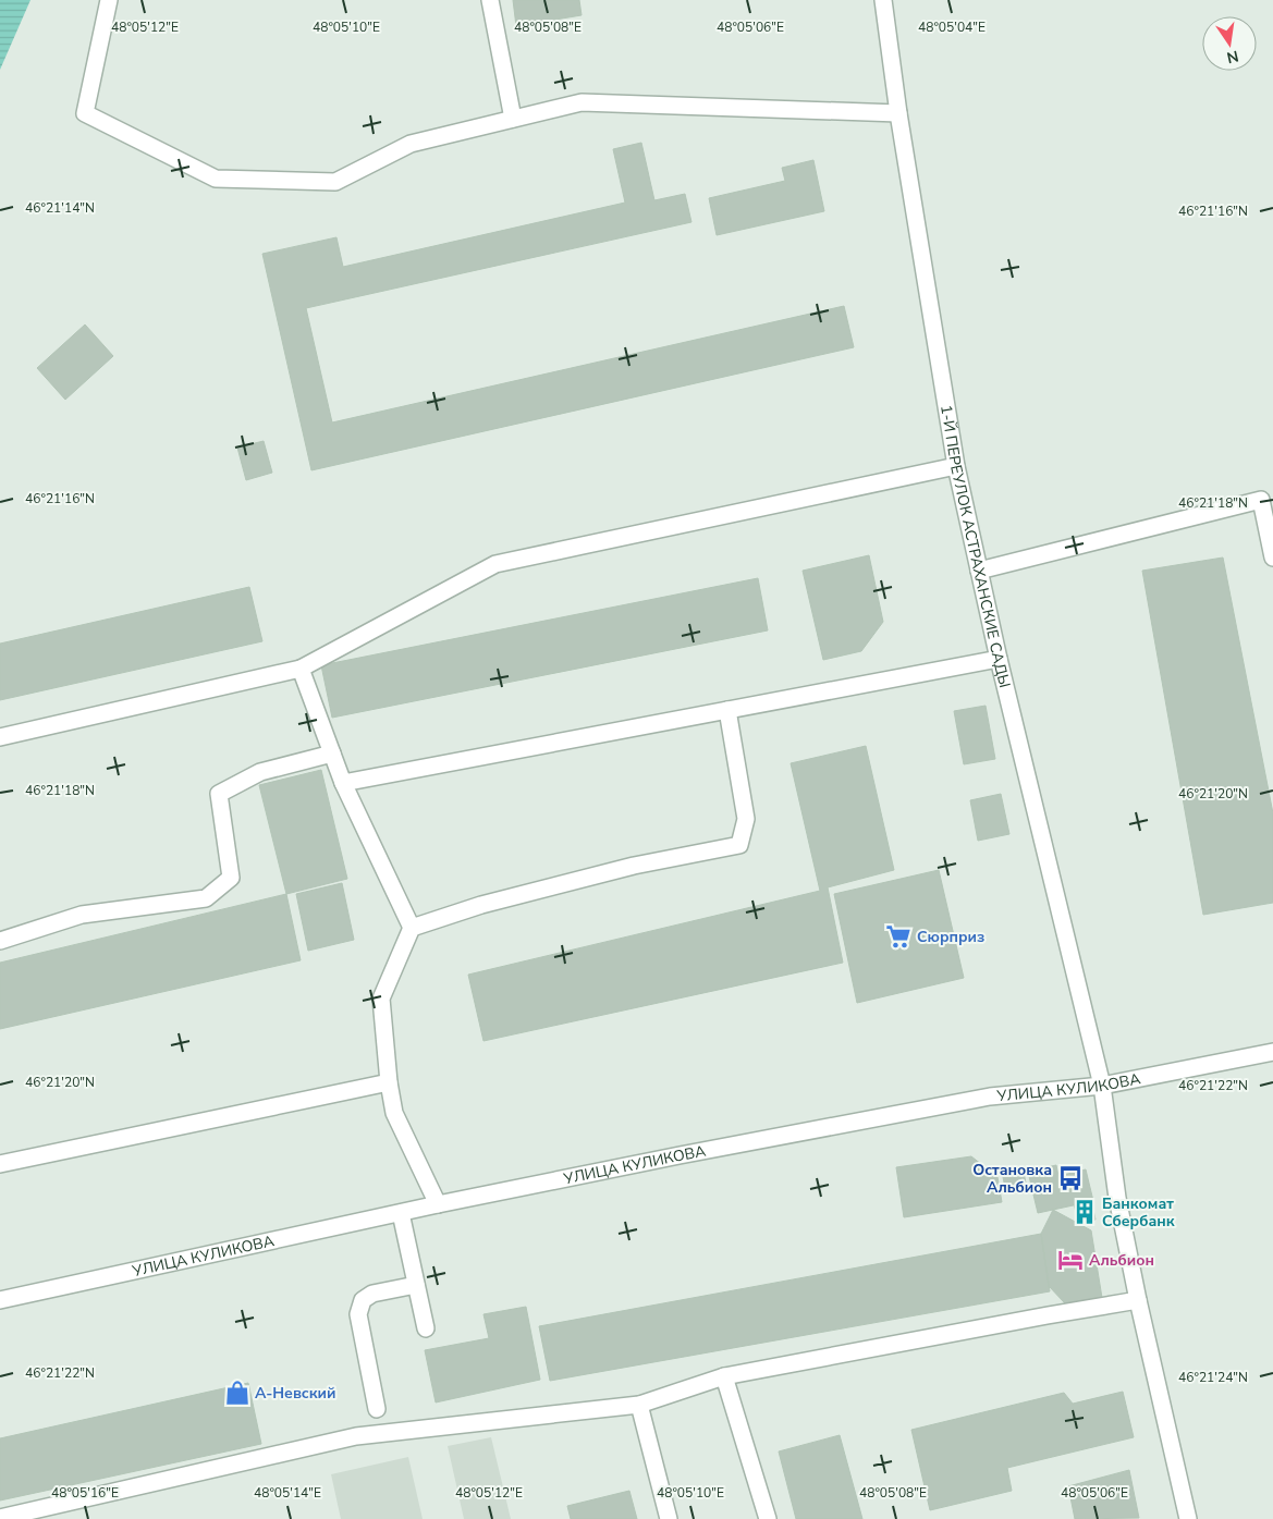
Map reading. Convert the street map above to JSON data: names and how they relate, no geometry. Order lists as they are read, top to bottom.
{
  "streets": {
    "street": ["1-Й ПЕРЕУЛОК АСТРАХАНСКИЕ САДЫ", "УЛИЦА КУЛИКОВА"]
  },
  "crossings": [
    ["1-Й ПЕРЕУЛОК АСТРАХАНСКИЕ САДЫ", "УЛИЦА КУЛИКОВА"]
  ],
  "places": {
    "supermarket": ["Сюрприз"],
    "bus stop": ["Остановка Альбион"],
    "building": ["Банкомат Сбербанк"],
    "hotel": ["Альбион"],
    "shop": ["А-Невский"]
  },
  "north": "bottom",
  "coordinates": [
    "48°05'12\"E",
    "48°05'10\"E",
    "48°05'08\"E",
    "48°05'06\"E",
    "48°05'04\"E",
    "46°21'14\"N",
    "46°21'16\"N",
    "46°21'18\"N",
    "46°21'20\"N",
    "46°21'22\"N",
    "46°21'24\"N",
    "48°05'16\"E",
    "48°05'14\"E"
  ]
}
